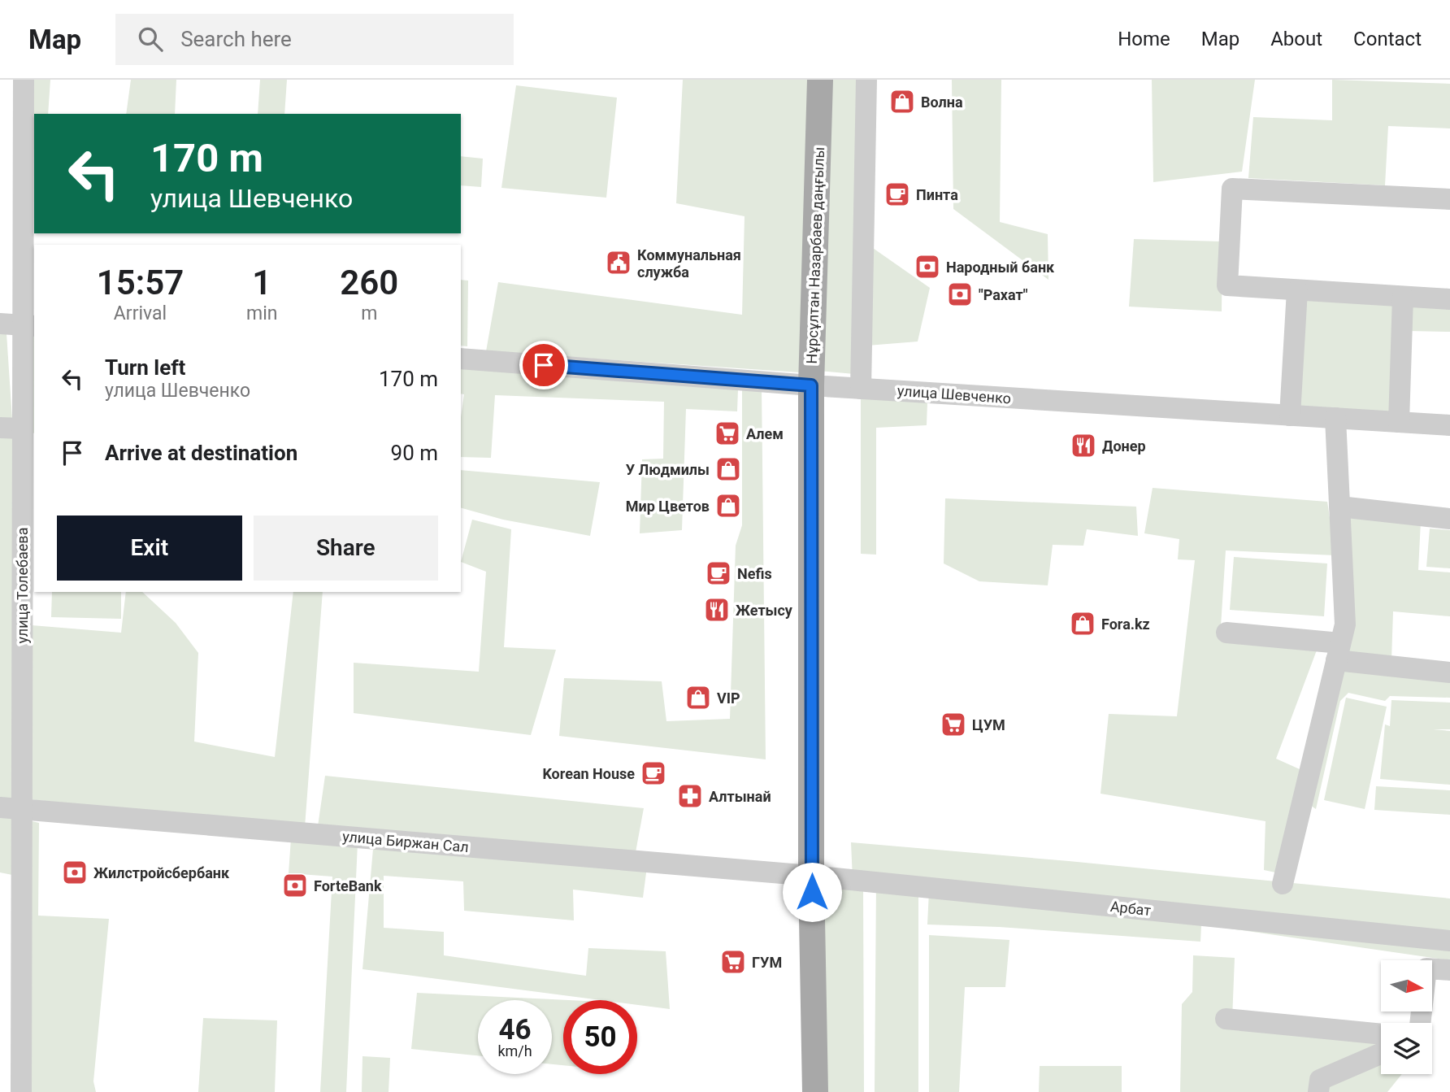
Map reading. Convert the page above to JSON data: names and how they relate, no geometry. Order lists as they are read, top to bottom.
{
  "streets": {
    "main road": ["Нұрсұлтан Назарбаев даңғылы"],
    "street": [
      "улица Шевченко",
      "улица Толебаева",
      "улица Биржан Сал",
      "Арбат"
    ]
  },
  "crossings": [
    ["Нұрсұлтан Назарбаев даңғылы", "улица Шевченко"],
    ["Нұрсұлтан Назарбаев даңғылы", "улица Биржан Сал"],
    ["Нұрсұлтан Назарбаев даңғылы", "Арбат"],
    ["улица Толебаева", "улица Биржан Сал"],
    ["улица Биржан Сал", "Арбат"]
  ],
  "places": {
    "shop": [
      "Волна",
      "У Людмилы",
      "Мир Цветов",
      "Fora.kz",
      "VIP"
    ],
    "cafe": ["Пинта", "Nefis", "Korean House"],
    "public building": ["Коммунальная служба"],
    "bank": [
      "Народный банк",
      "\"Рахат\"",
      "Жилстройсбербанк",
      "ForteBank"
    ],
    "supermarket": ["Алем", "ЦУМ", "ГУМ"],
    "restaurant": ["Донер", "Жетысу"],
    "pharmacy": ["Алтынай"]
  },
  "north": "right",
  "page": {
    "header": "Map",
    "search": "Search here",
    "nav": [
      "Home",
      "Map",
      "About",
      "Contact"
    ],
    "turn": ["170 m", "улица Шевченко"],
    "eta": [
      "15:57",
      "Arrival",
      "1",
      "min",
      "260",
      "m"
    ],
    "list": [
      {
        "name": "Turn left",
        "note": "улица Шевченко",
        "value": "170 m"
      },
      {
        "name": "Arrive at destination",
        "value": "90 m"
      }
    ],
    "buttons": ["Exit", "Share"],
    "speed": "46 km/h",
    "limit": "50"
  }
}
